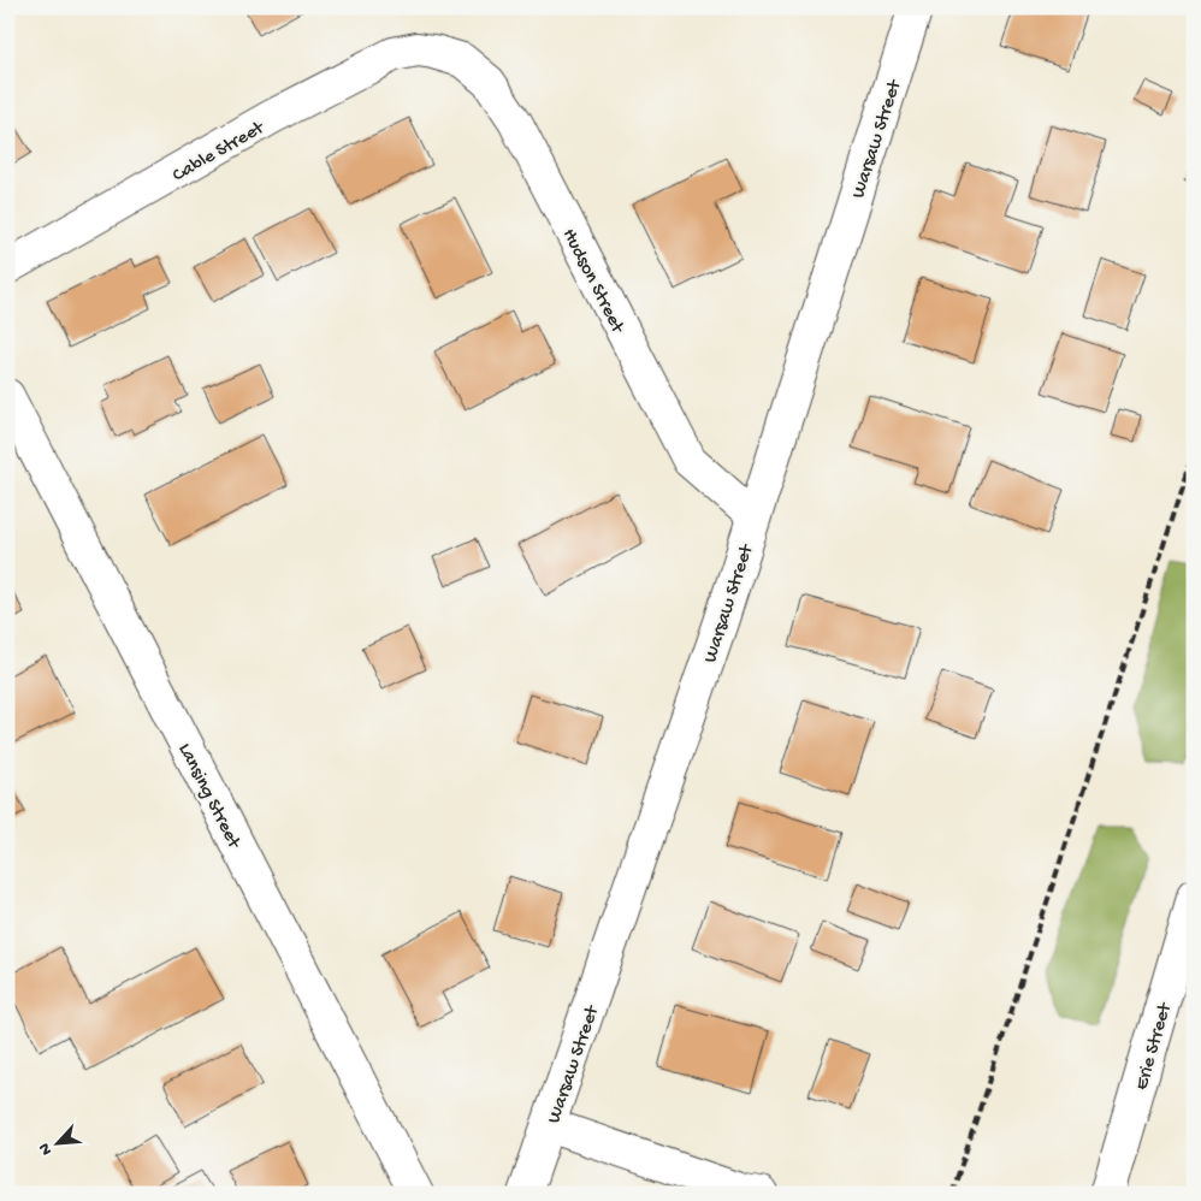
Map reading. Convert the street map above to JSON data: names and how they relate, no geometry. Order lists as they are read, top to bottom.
{
  "streets": {
    "street": [
      "Warsaw Street",
      "Cable Street",
      "Hudson Street",
      "Lansing Street",
      "Erie Street"
    ]
  },
  "crossings": [
    ["Warsaw Street", "Hudson Street"],
    ["Cable Street", "Hudson Street"]
  ],
  "north": "bottom left"
}
